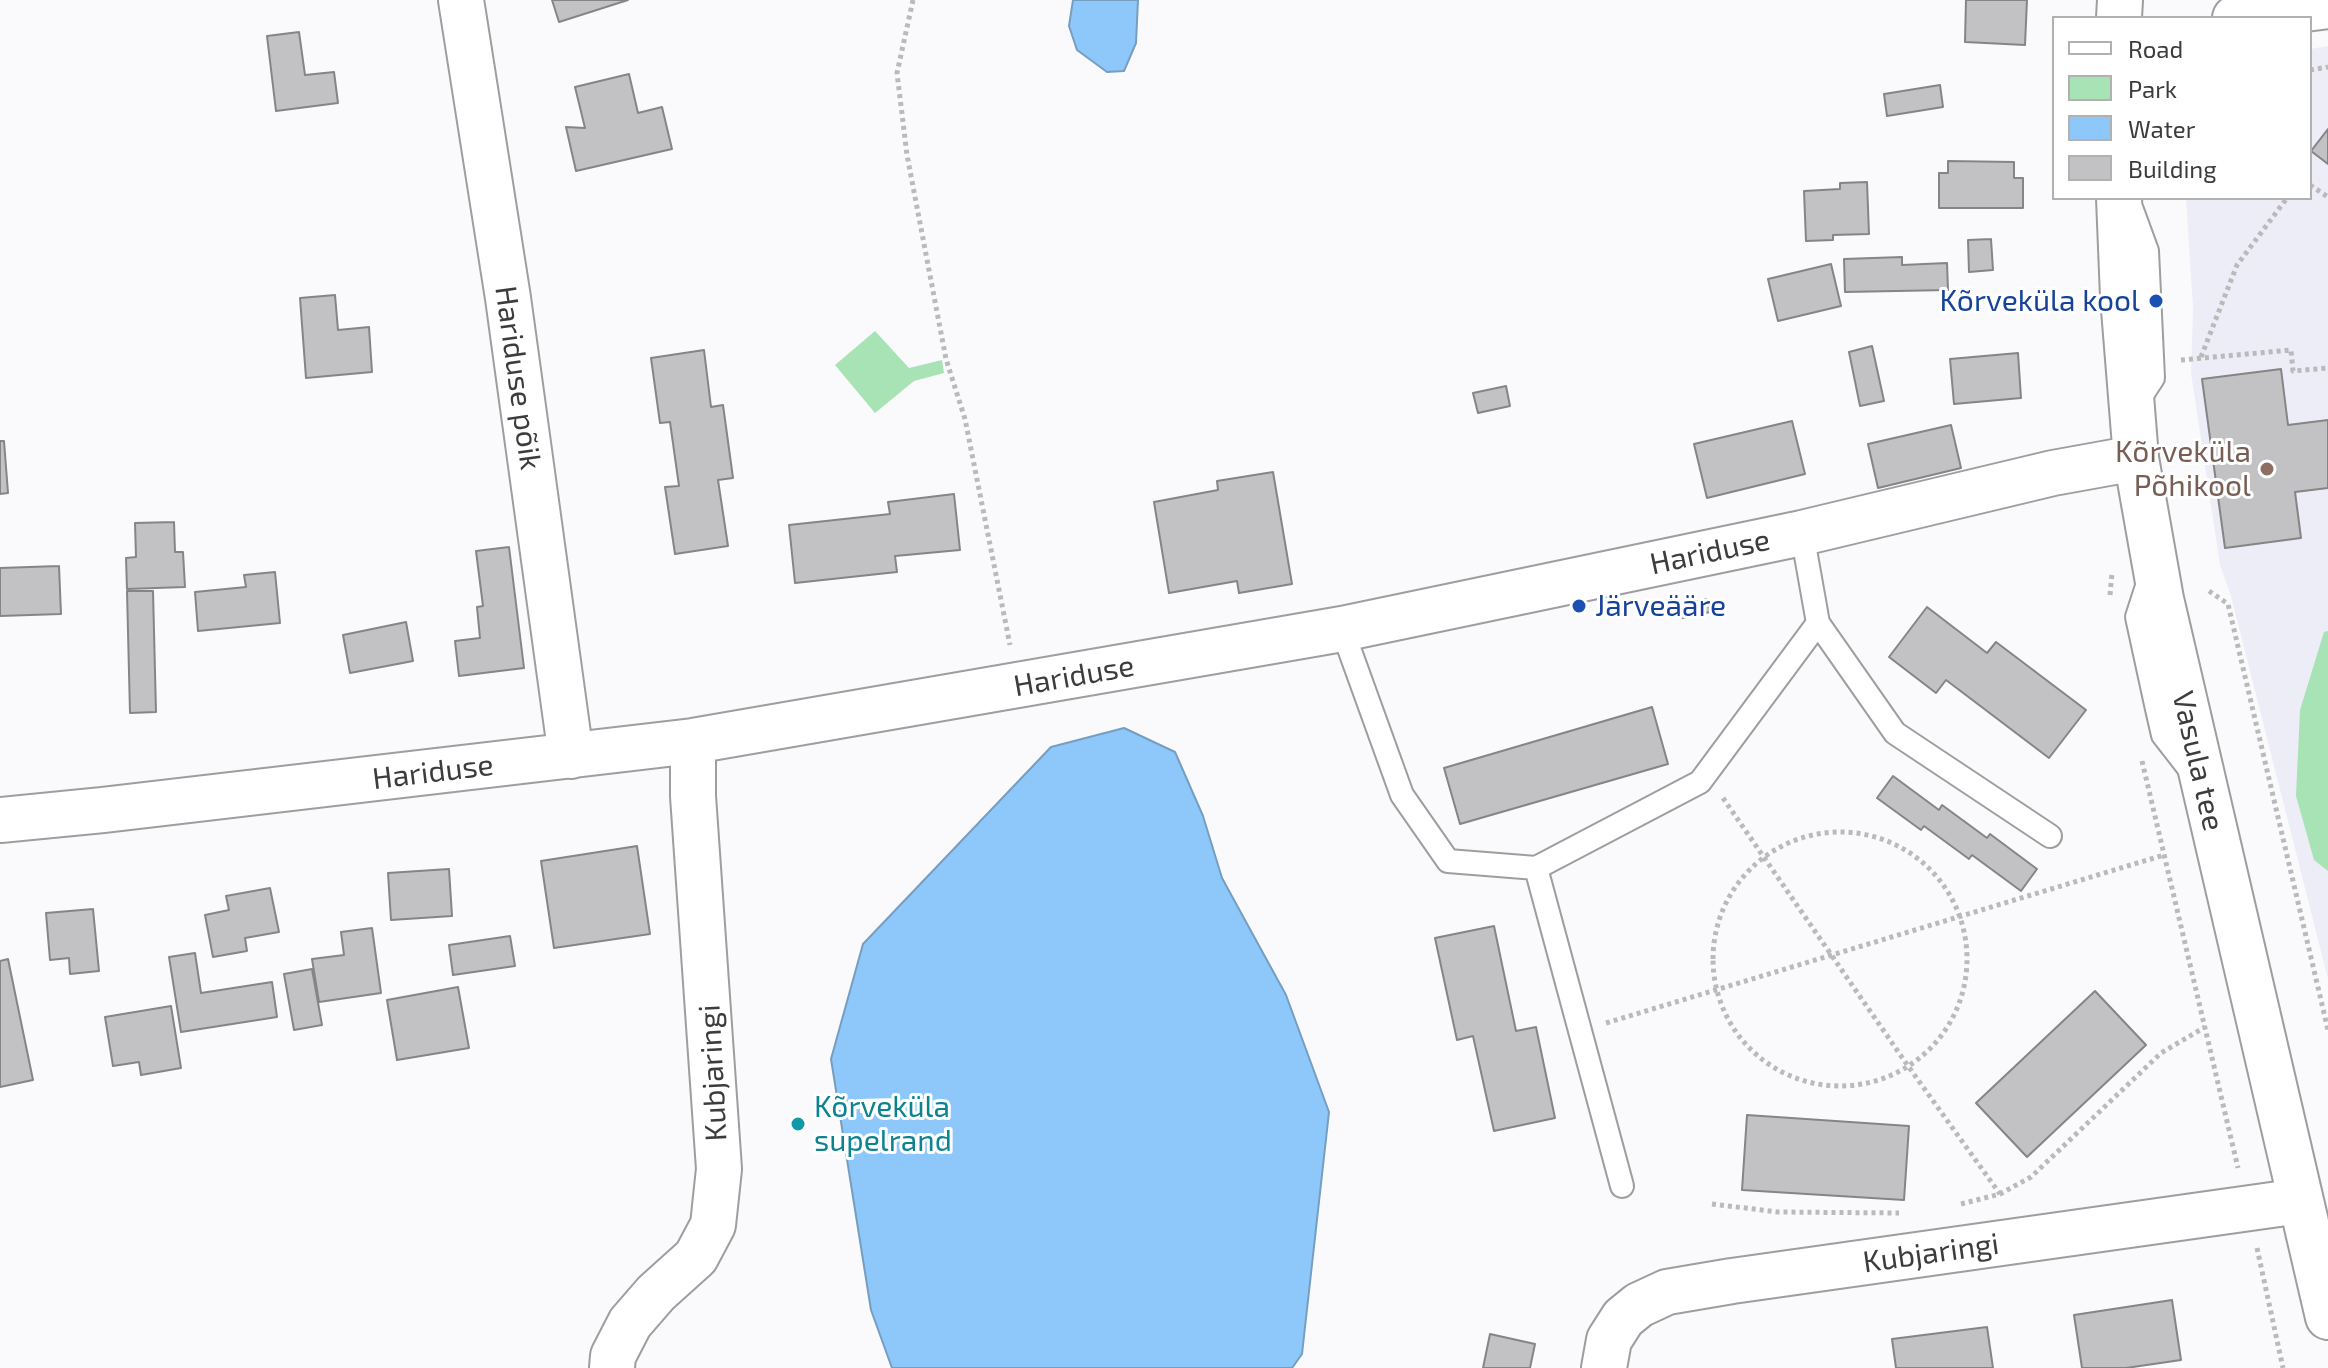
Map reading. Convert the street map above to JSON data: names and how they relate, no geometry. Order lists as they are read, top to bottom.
{
  "streets": {
    "street": [
      "Hariduse põik",
      "Hariduse",
      "Vasula tee",
      "Kubjaringi"
    ]
  },
  "crossings": [
    ["Hariduse põik", "Hariduse"],
    ["Hariduse", "Vasula tee"],
    ["Hariduse", "Kubjaringi"],
    ["Vasula tee", "Kubjaringi"]
  ],
  "places": [
    "Kõrveküla kool",
    "Kõrveküla Põhikool",
    "Järveääre",
    "Kõrveküla supelrand"
  ],
  "legend": [
    "Road",
    "Park",
    "Water",
    "Building"
  ]
}
